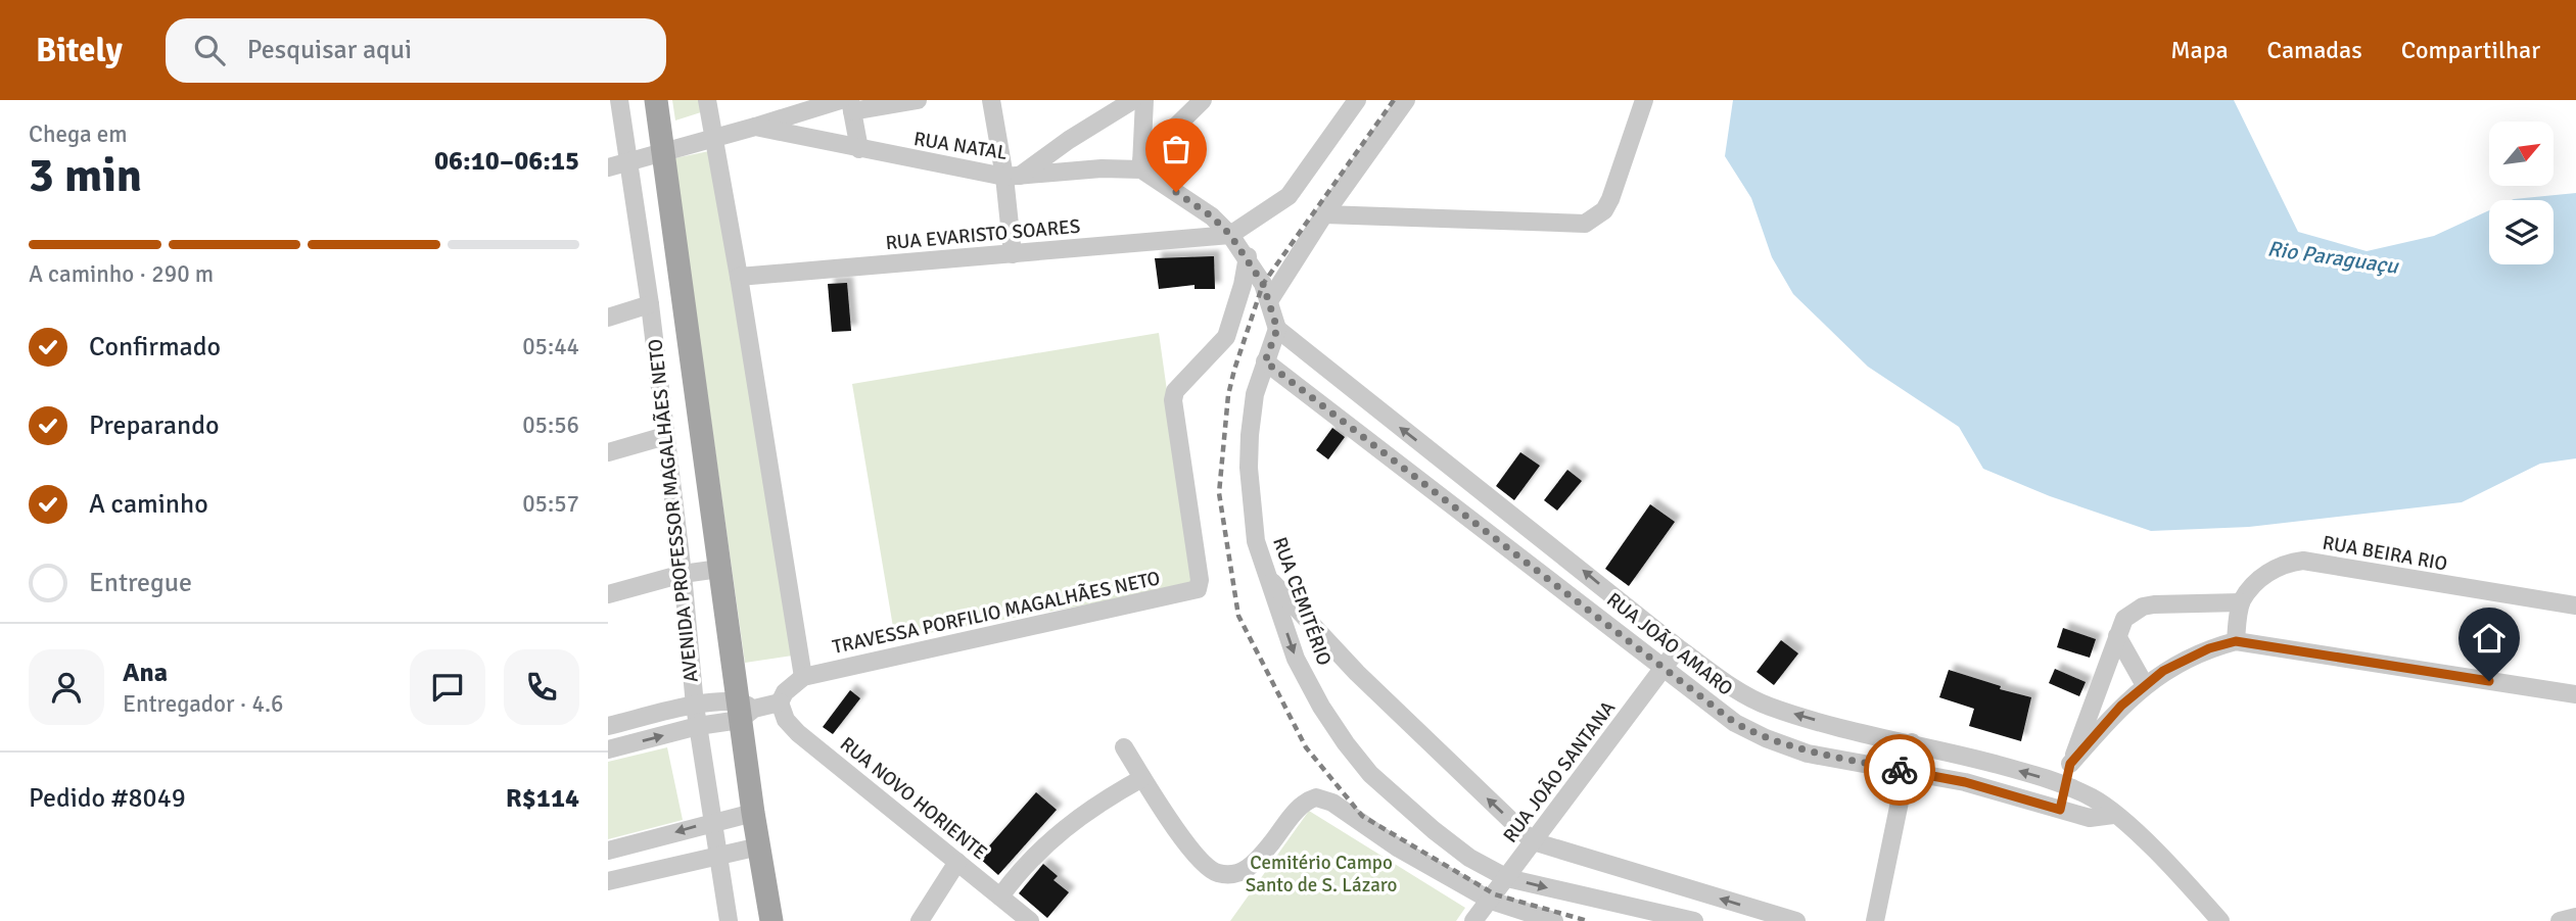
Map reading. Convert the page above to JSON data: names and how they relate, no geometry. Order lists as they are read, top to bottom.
{
  "streets": {
    "main road": ["AVENIDA PROFESSOR MAGALHÃES NETO"],
    "street": [
      "RUA NATAL",
      "RUA EVARISTO SOARES",
      "RUA BEIRA RIO",
      "RUA CEMITÉRIO",
      "TRAVESSA PORFILIO MAGALHÃES NETO",
      "RUA JOÃO AMARO",
      "RUA JOÃO SANTANA",
      "RUA NOVO HORIENTE"
    ]
  },
  "crossings": [
    ["RUA NATAL", "AVENIDA PROFESSOR MAGALHÃES NETO"],
    ["RUA CEMITÉRIO", "RUA JOÃO AMARO"],
    ["RUA CEMITÉRIO", "RUA JOÃO SANTANA"],
    ["RUA JOÃO AMARO", "RUA JOÃO SANTANA"]
  ],
  "water": ["Rio Paraguaçu"],
  "parks": ["Cemitério Campo Santo de S. Lázaro"],
  "north": "top right",
  "page": {
    "header": "Bitely",
    "search": "Pesquisar aqui",
    "nav": ["Mapa", "Camadas", "Compartilhar"],
    "heading": ["3 min", "Chega em", "06:10–06:15"],
    "panel": [
      "Ana",
      "Entregador · 4.6",
      "Pedido #8049",
      "R$114"
    ],
    "bar": "A caminho · 290 m",
    "list": [
      ["Confirmado", "05:44"],
      ["Preparando", "05:56"],
      ["A caminho", "05:57"],
      "Entregue"
    ]
  }
}
